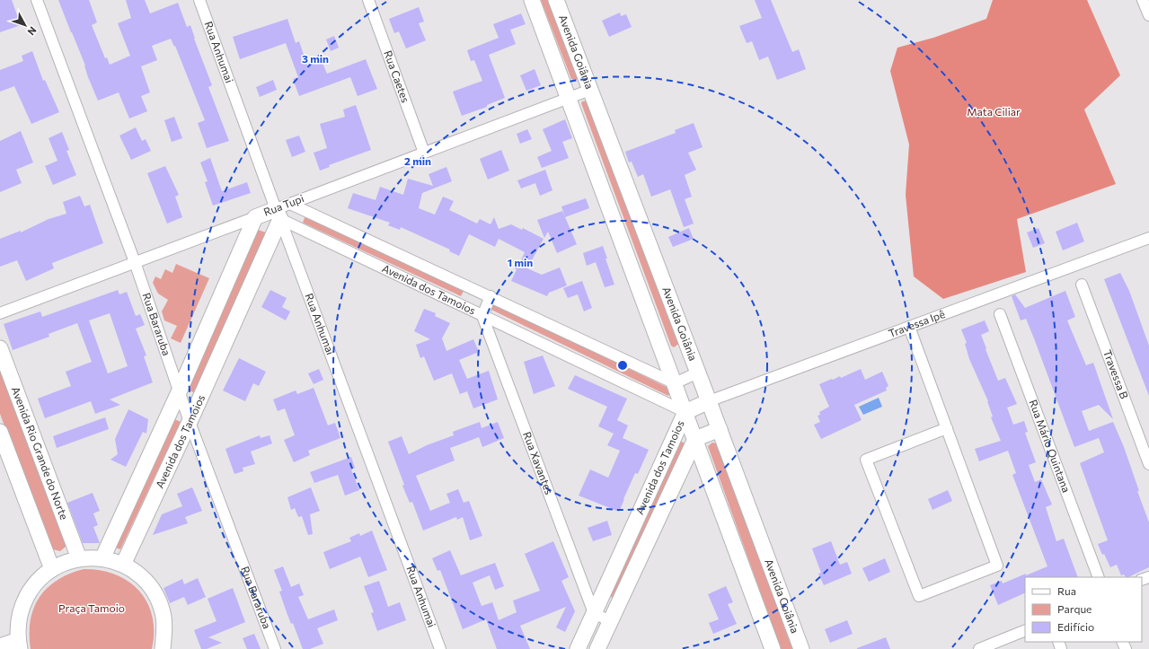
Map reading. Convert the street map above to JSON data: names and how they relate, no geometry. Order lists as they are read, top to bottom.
{
  "streets": {
    "street": [
      "Rua Anhumai",
      "Avenida Goiânia",
      "Rua Caetes",
      "Rua Tupi",
      "Avenida dos Tamoios",
      "Travessa Ipê",
      "Rua Bararuba",
      "Travessa B",
      "Rua Mário Quintana",
      "Avenida Rio Grande do Norte",
      "Rua Xavantes"
    ]
  },
  "crossings": [
    ["Rua Anhumai", "Rua Tupi"],
    ["Rua Anhumai", "Avenida dos Tamoios"],
    ["Avenida Goiânia", "Rua Tupi"],
    ["Avenida Goiânia", "Avenida dos Tamoios"],
    ["Avenida Goiânia", "Travessa Ipê"],
    ["Rua Caetes", "Rua Tupi"],
    ["Rua Tupi", "Avenida dos Tamoios"],
    ["Rua Tupi", "Rua Bararuba"],
    ["Avenida dos Tamoios", "Rua Bararuba"],
    ["Avenida dos Tamoios", "Rua Xavantes"]
  ],
  "parks": ["Mata Ciliar", "Praça Tamoio"],
  "legend": ["Rua", "Parque", "Edifício"],
  "north": "bottom right",
  "rings": ["3 min", "2 min", "1 min"]
}
